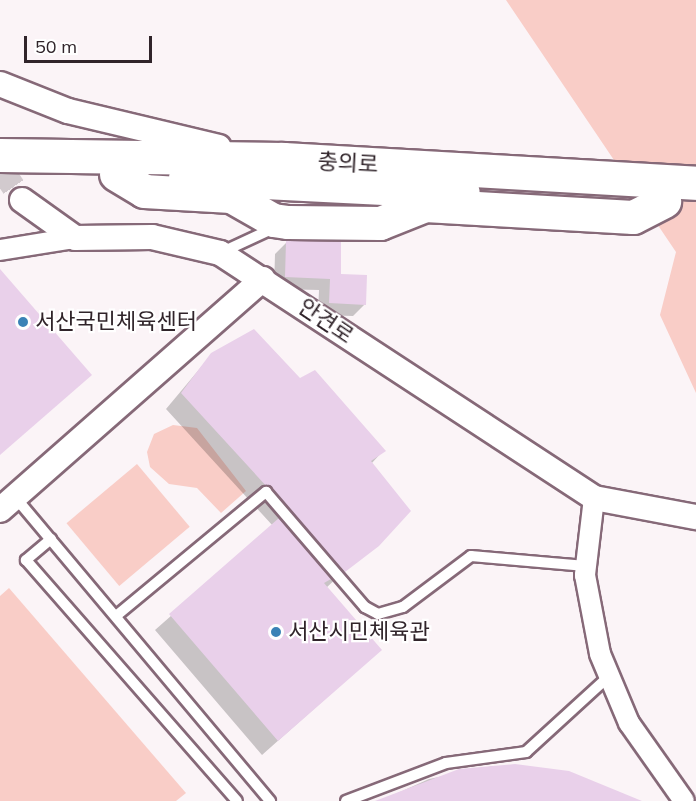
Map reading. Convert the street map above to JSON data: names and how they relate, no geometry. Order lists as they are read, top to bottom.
{
  "streets": {
    "highway": ["충의로"],
    "street": ["안견로"]
  },
  "places": ["서산국민체육센터", "서산시민체육관"],
  "scale_bar": "50 m"
}
